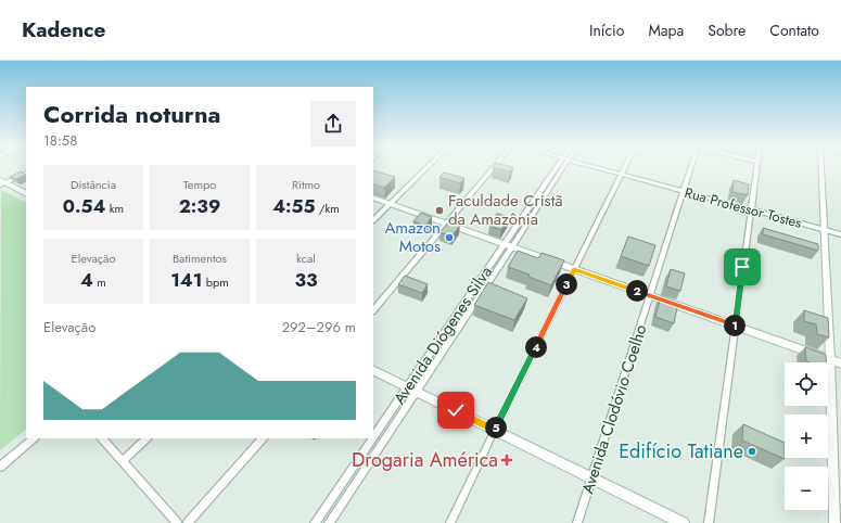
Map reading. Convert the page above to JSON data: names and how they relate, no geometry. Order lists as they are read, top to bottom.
{
  "streets": {
    "street": ["Rua Professor Tostes", "Avenida Diógenes Silva", "Avenida Clodóvio Coelho"]
  },
  "crossings": [
    ["Rua Professor Tostes", "Avenida Clodóvio Coelho"]
  ],
  "places": {
    "other": ["Faculdade Cristã da Amazônia", "Amazon Motos", "Edifício Tatiane"],
    "health": ["Drogaria América"]
  },
  "page": {
    "header": "Kadence",
    "nav": [
      "Início",
      "Mapa",
      "Sobre",
      "Contato"
    ],
    "heading": ["Corrida noturna", "18:58"],
    "stats": [
      ["Distância", "0.54 km"],
      ["Tempo", "2:39"],
      ["Ritmo", "4:55 /km"],
      ["Elevação", "4 m"],
      ["Batimentos", "141 bpm"],
      ["kcal", "33"]
    ],
    "pins": [
      "3",
      "2",
      "1",
      "4",
      "5"
    ],
    "chart": ["Elevação", "292–296 m"],
    "map_buttons": ["+", "−"]
  }
}
